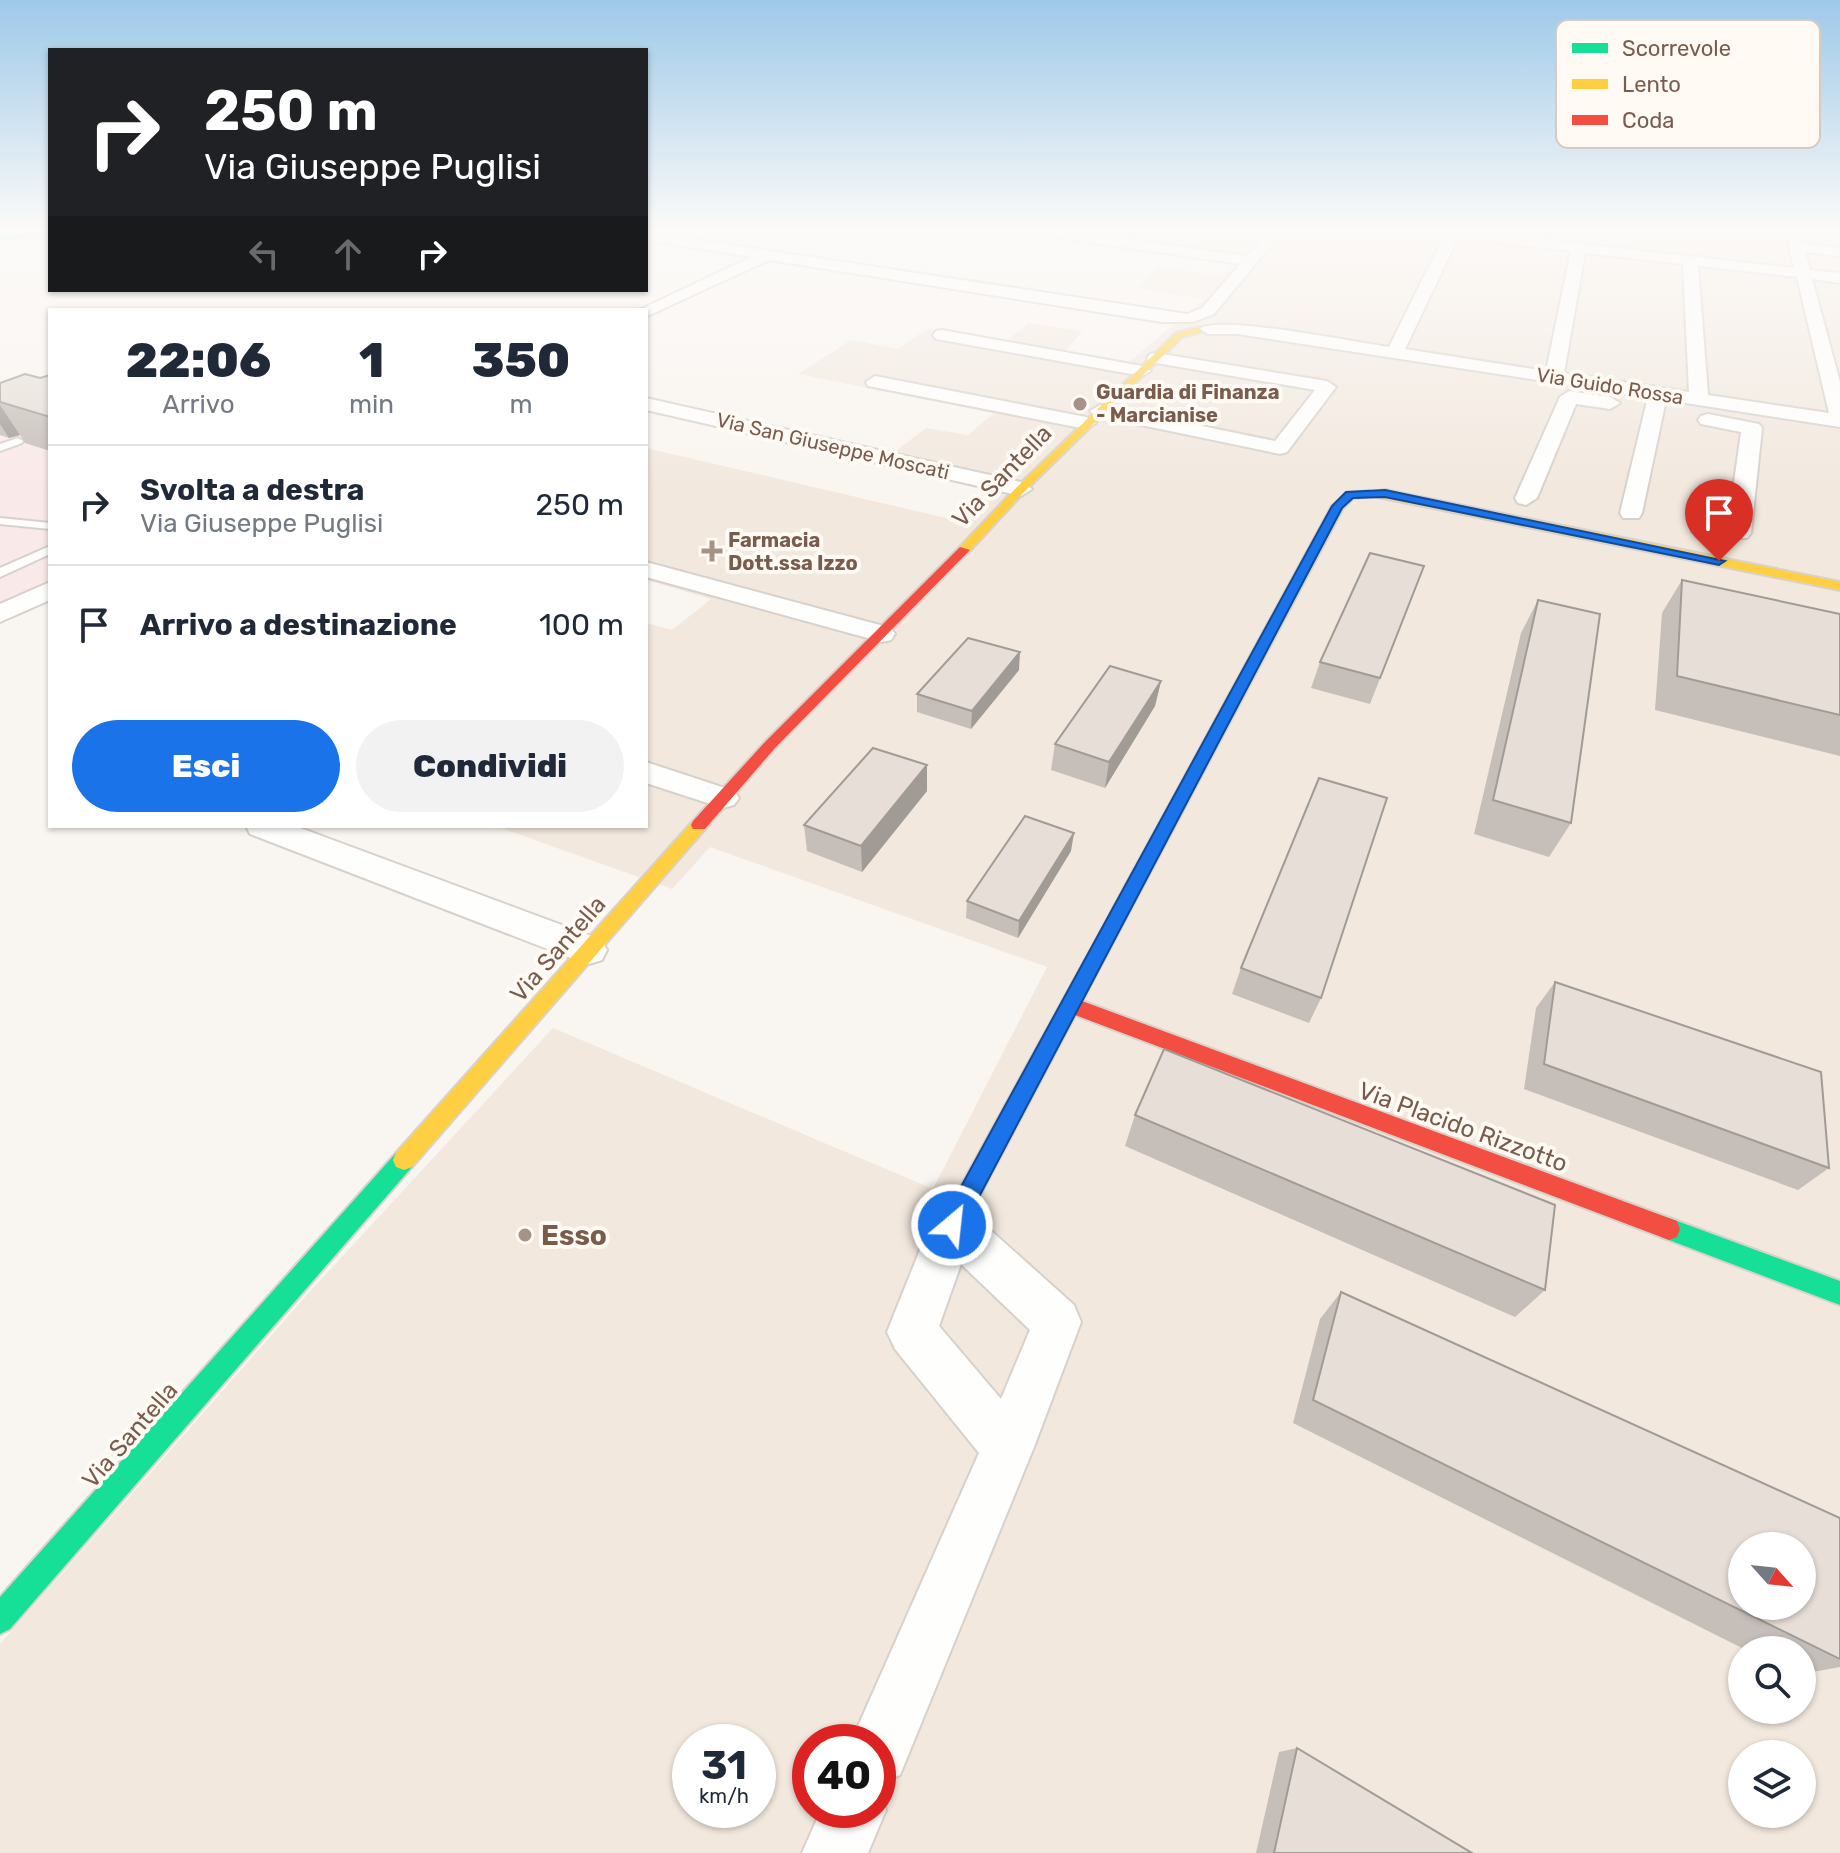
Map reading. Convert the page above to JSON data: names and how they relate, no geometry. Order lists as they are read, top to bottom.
{
  "streets": {
    "street": [
      "Via Guido Rossa",
      "Via San Giuseppe Moscati",
      "Via Santella",
      "Via Placido Rizzotto"
    ]
  },
  "crossings": [
    ["Via Guido Rossa", "Via Santella"],
    ["Via San Giuseppe Moscati", "Via Santella"]
  ],
  "places": {
    "other": ["Guardia di Finanza - Marcianise", "Esso"],
    "health": ["Farmacia Dott.ssa Izzo"]
  },
  "legend": ["Scorrevole", "Lento", "Coda"],
  "north": "bottom right",
  "page": {
    "turn": ["250 m", "Via Giuseppe Puglisi"],
    "eta": [
      "22:06",
      "Arrivo",
      "1",
      "min",
      "350",
      "m"
    ],
    "list": [
      {
        "name": "Svolta a destra",
        "note": "Via Giuseppe Puglisi",
        "value": "250 m"
      },
      {
        "name": "Arrivo a destinazione",
        "value": "100 m"
      }
    ],
    "buttons": ["Esci", "Condividi"],
    "speed": "31 km/h",
    "limit": "40"
  }
}
